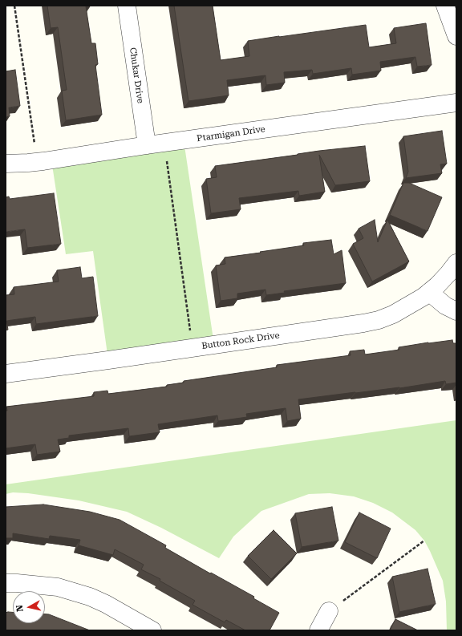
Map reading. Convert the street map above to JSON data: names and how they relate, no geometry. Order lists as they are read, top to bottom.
{
  "streets": {
    "street": ["Chukar Drive", "Ptarmigan Drive", "Button Rock Drive"]
  },
  "crossings": [
    ["Chukar Drive", "Ptarmigan Drive"]
  ],
  "north": "left"
}
